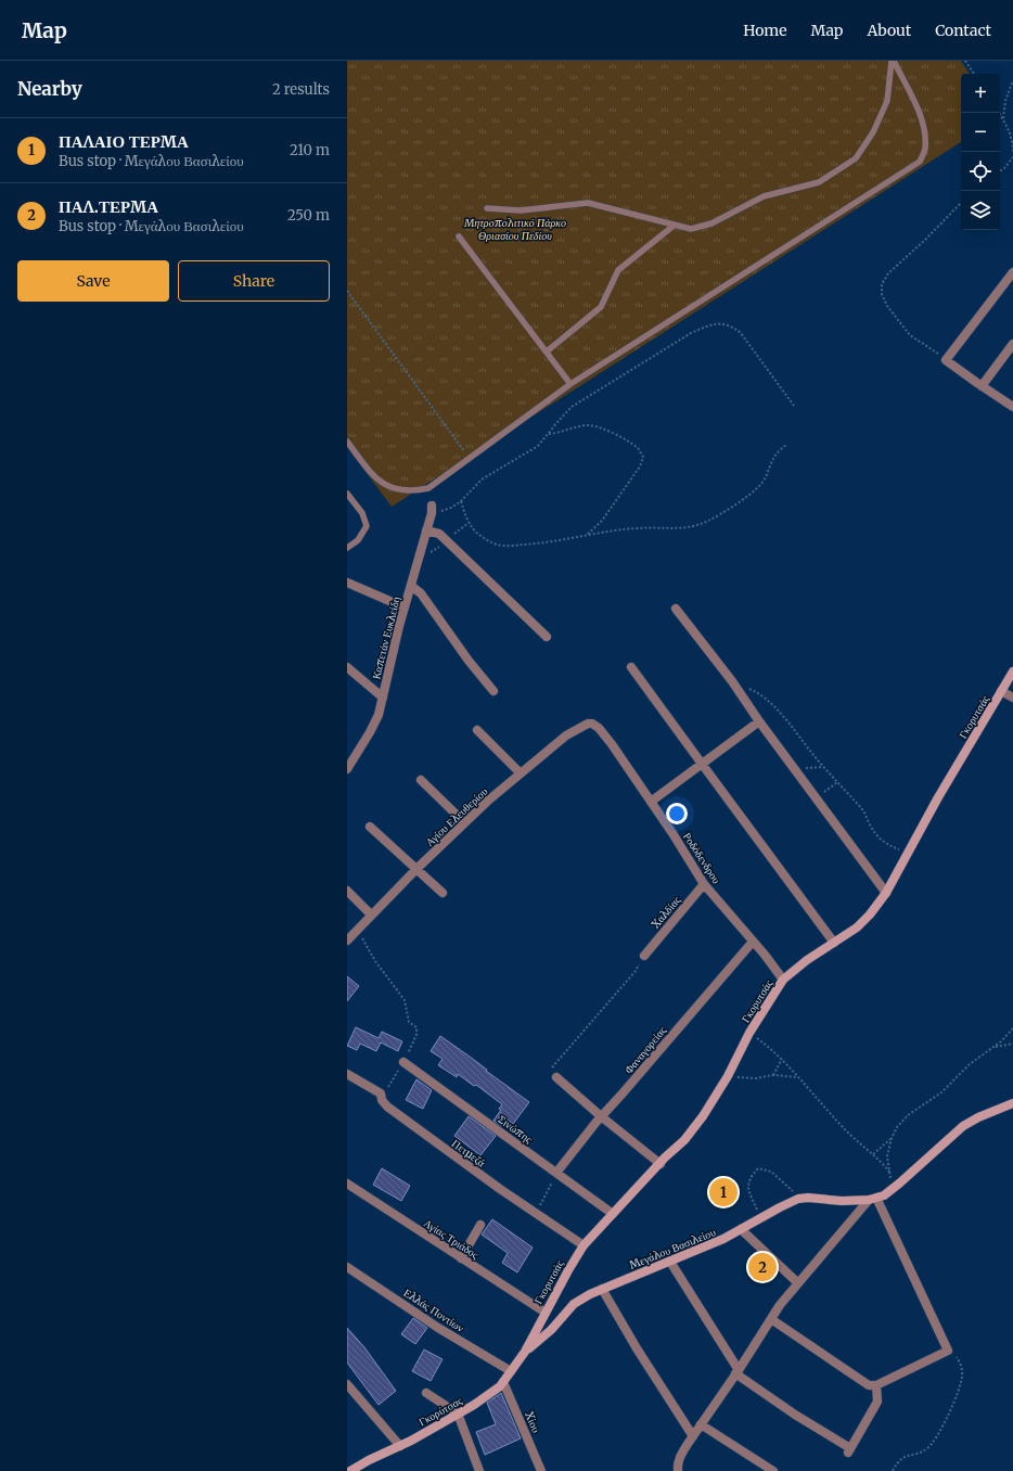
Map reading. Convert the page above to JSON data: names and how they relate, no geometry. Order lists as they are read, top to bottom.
{
  "streets": {
    "street": [
      "Καπετάν Ευκλείδη",
      "Γκορυτσάς",
      "Αγίου Ελευθερίου",
      "Ροδόδενδρου",
      "Χαλδίας",
      "Φαναγορείας",
      "Σινώπης",
      "Πετμεζά",
      "Αγίας Τριάδος",
      "Μεγάλου Βασιλείου",
      "Ελλάς Ποντίων",
      "Γκορύτσας",
      "Χίου"
    ]
  },
  "crossings": [
    ["Γκορυτσάς", "Ροδόδενδρου"],
    ["Γκορυτσάς", "Σινώπης"],
    ["Γκορυτσάς", "Πετμεζά"],
    ["Γκορυτσάς", "Αγίας Τριάδος"],
    ["Γκορυτσάς", "Μεγάλου Βασιλείου"],
    ["Γκορυτσάς", "Γκορύτσας"],
    ["Αγίου Ελευθερίου", "Ροδόδενδρου"],
    ["Ροδόδενδρου", "Χαλδίας"],
    ["Ροδόδενδρου", "Φαναγορείας"],
    ["Φαναγορείας", "Σινώπης"],
    ["Μεγάλου Βασιλείου", "Γκορύτσας"],
    ["Ελλάς Ποντίων", "Γκορύτσας"],
    ["Γκορύτσας", "Χίου"]
  ],
  "parks": ["Μητροπολιτικό Πάρκο Θριασίου Πεδίου"],
  "page": {
    "header": "Map",
    "nav": [
      "Home",
      "Map",
      "About",
      "Contact"
    ],
    "heading": ["Nearby", "2 results"],
    "map_buttons": ["+", "−"],
    "list": [
      {
        "mark": "1",
        "name": "ΠΑΛΑΙΟ ΤΕΡΜΑ",
        "note": "Bus stop · Μεγάλου Βασιλείου",
        "value": "210 m"
      },
      {
        "mark": "2",
        "name": "ΠΑΛ.ΤΕΡΜΑ",
        "note": "Bus stop · Μεγάλου Βασιλείου",
        "value": "250 m"
      }
    ],
    "buttons": ["Save", "Share"],
    "pins": ["1", "2"]
  }
}
